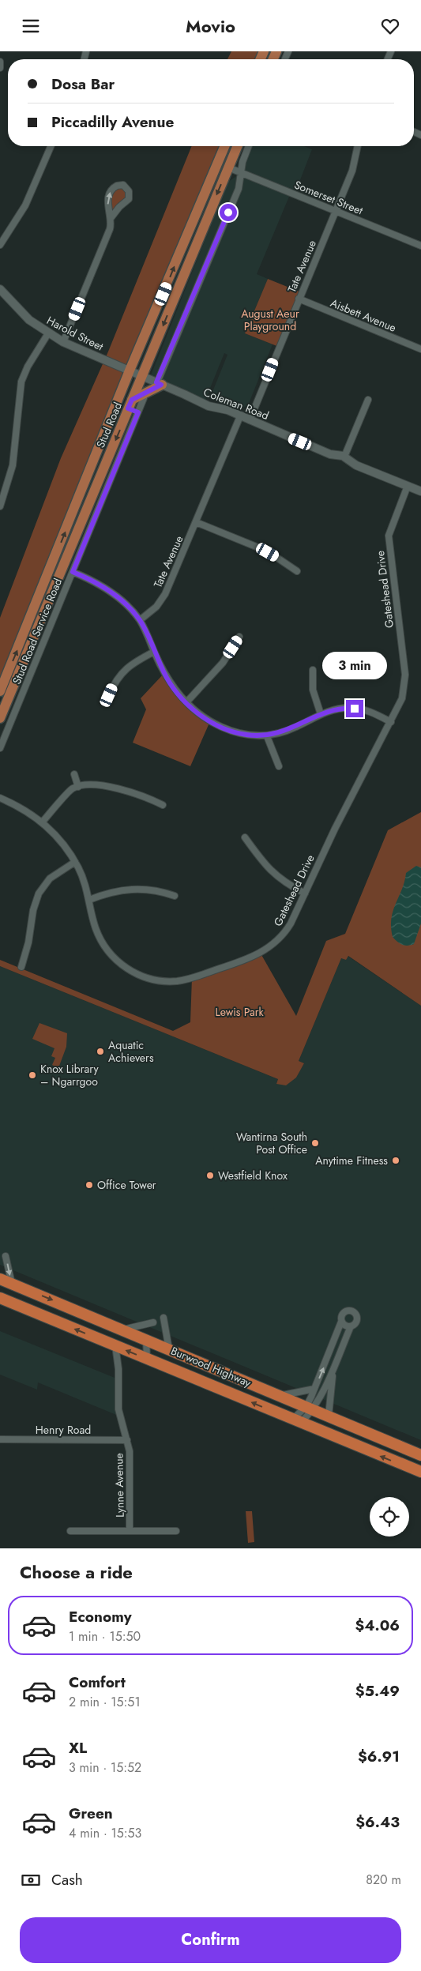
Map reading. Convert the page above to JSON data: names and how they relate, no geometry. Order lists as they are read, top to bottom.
{
  "streets": {
    "highway": ["Burwood Highway"],
    "main road": ["Stud Road"],
    "street": [
      "Somerset Street",
      "Tate Avenue",
      "Aisbett Avenue",
      "Harold Street",
      "Coleman Road",
      "Gateshead Drive",
      "Stud Road Service Road",
      "Henry Road",
      "Lynne Avenue"
    ]
  },
  "crossings": [
    ["Somerset Street", "Tate Avenue"],
    ["Somerset Street", "Stud Road"],
    ["Tate Avenue", "Aisbett Avenue"],
    ["Tate Avenue", "Coleman Road"],
    ["Harold Street", "Coleman Road"],
    ["Harold Street", "Stud Road"],
    ["Coleman Road", "Stud Road"],
    ["Coleman Road", "Gateshead Drive"],
    ["Burwood Highway", "Lynne Avenue"],
    ["Henry Road", "Lynne Avenue"]
  ],
  "parks": ["August Aeur Playground", "Lewis Park"],
  "places": [
    "Aquatic Achievers",
    "Knox Library – Ngarrgoo",
    "Wantirna South Post Office",
    "Anytime Fitness",
    "Westfield Knox",
    "Office Tower"
  ],
  "page": {
    "header": "Movio",
    "banner": ["Dosa Bar", "Piccadilly Avenue"],
    "bubble": "3 min",
    "heading": "Choose a ride",
    "list": [
      {
        "name": "Economy",
        "note": "1 min · 15:50",
        "value": "$4.06"
      },
      {
        "name": "Comfort",
        "note": "2 min · 15:51",
        "value": "$5.49"
      },
      {
        "name": "XL",
        "note": "3 min · 15:52",
        "value": "$6.91"
      },
      {
        "name": "Green",
        "note": "4 min · 15:53",
        "value": "$6.43"
      }
    ],
    "pay": ["Cash", "820 m"],
    "buttons": "Confirm"
  }
}
